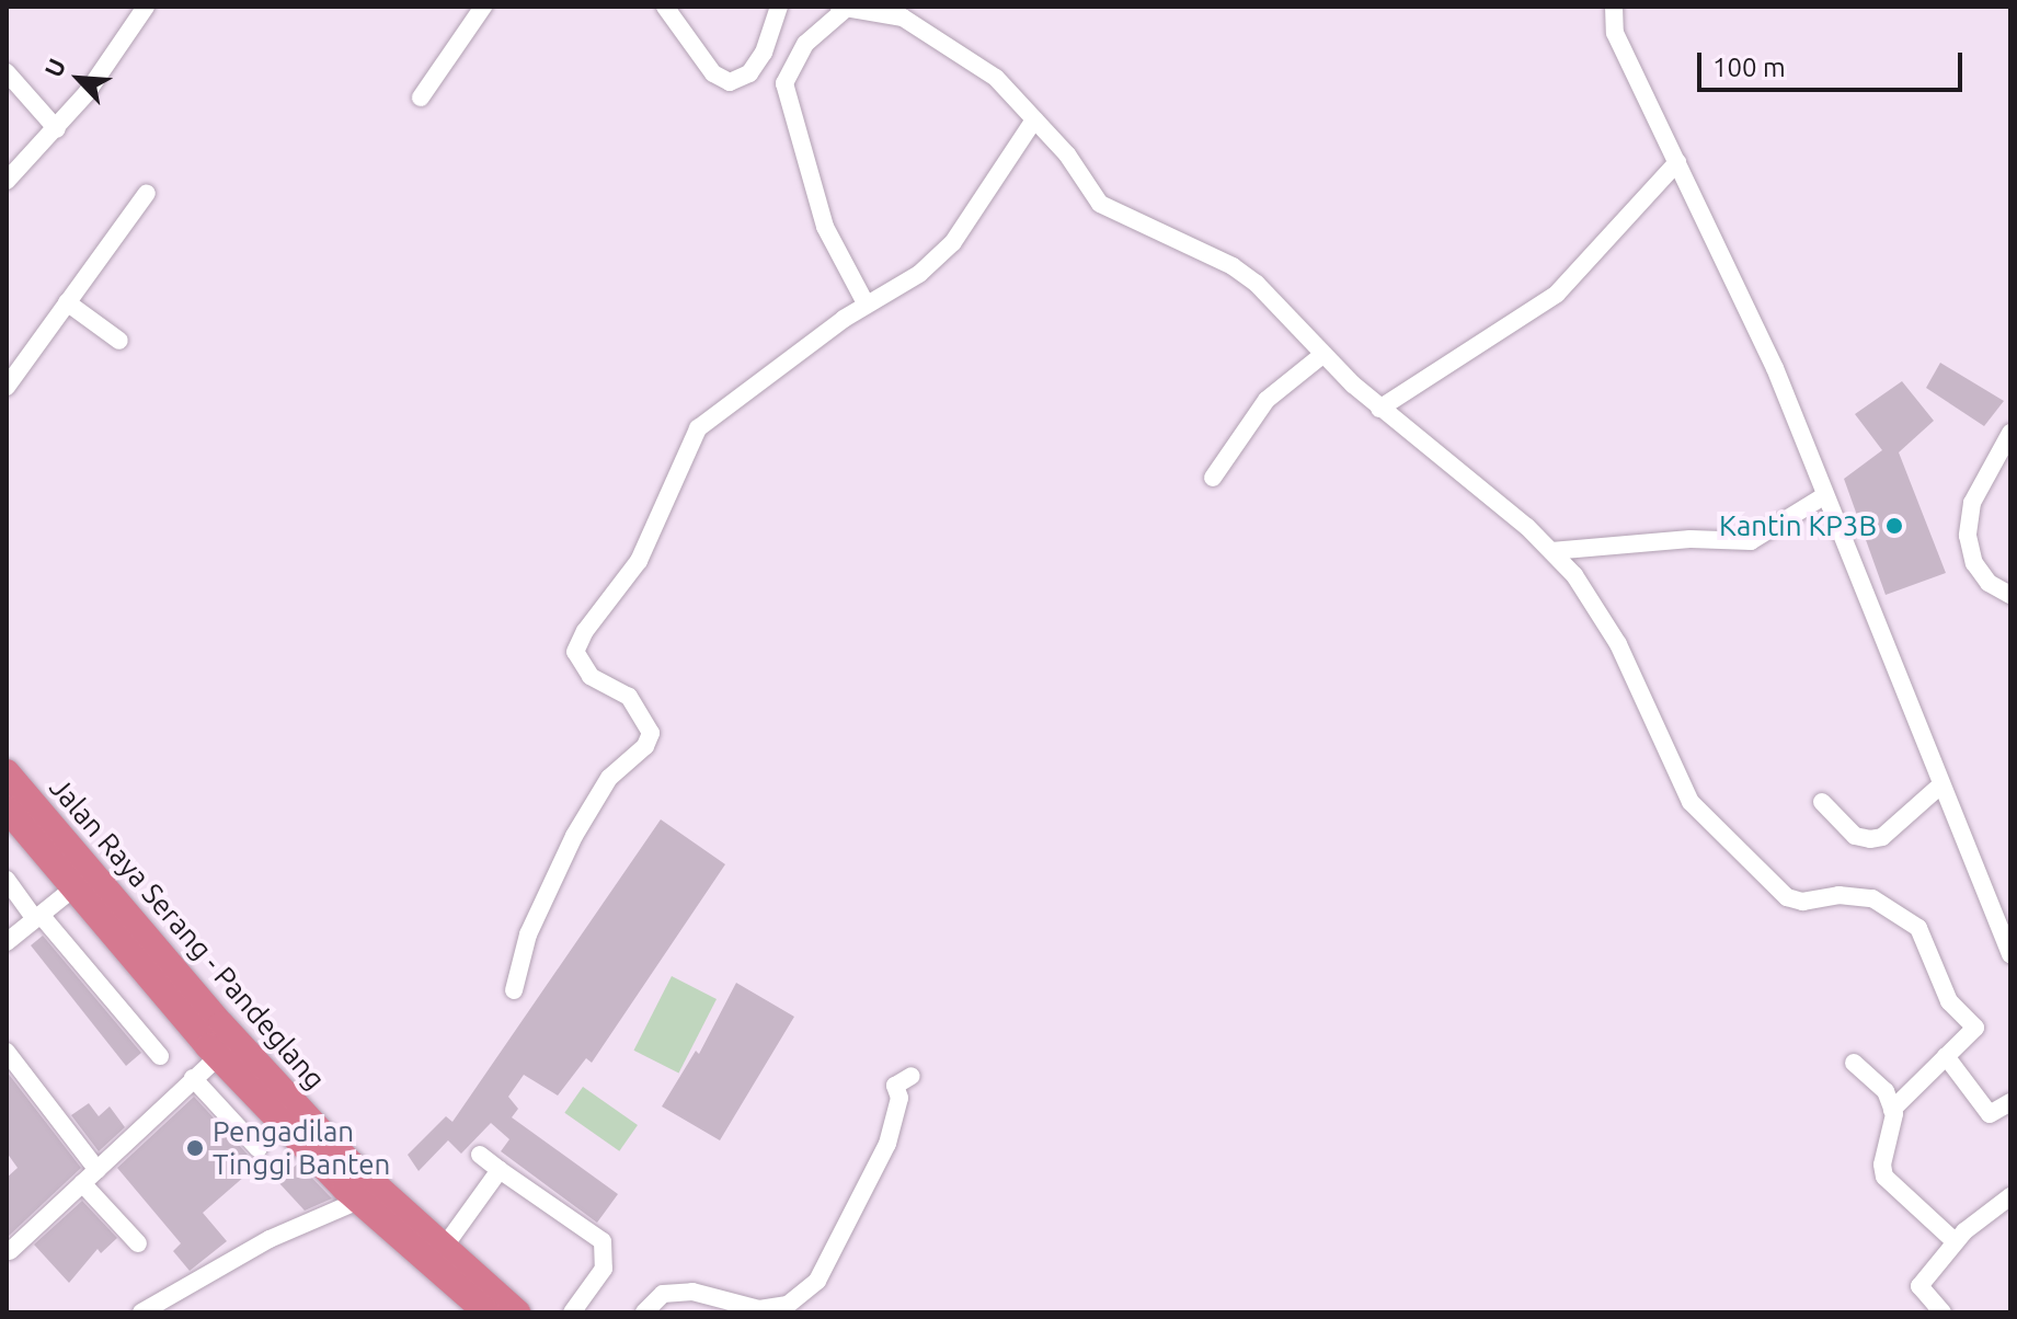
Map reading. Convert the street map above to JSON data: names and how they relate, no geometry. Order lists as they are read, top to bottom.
{
  "streets": {
    "highway": ["Jalan Raya Serang - Pandeglang"]
  },
  "places": ["Kantin KP3B", "Pengadilan Tinggi Banten"],
  "scale_bar": "100 m",
  "north": "top left"
}
